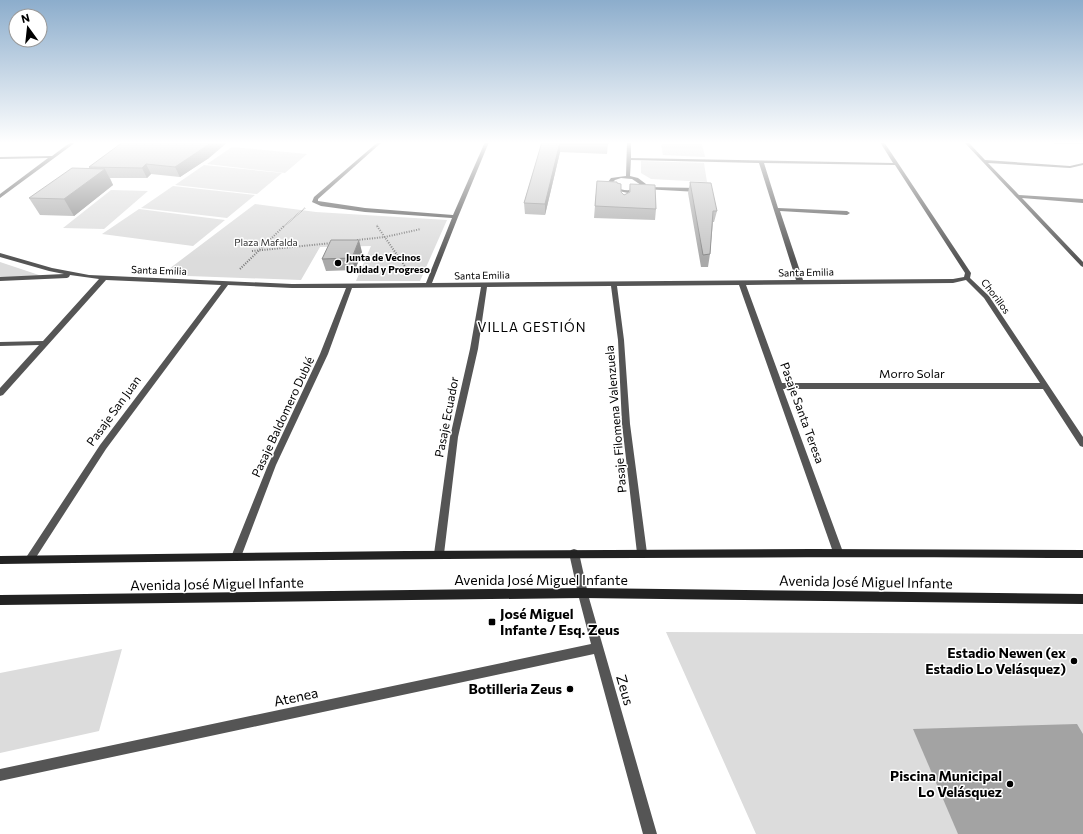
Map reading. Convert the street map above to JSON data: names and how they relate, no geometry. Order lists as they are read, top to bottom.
{
  "streets": {
    "main road": ["Avenida José Miguel Infante"],
    "street": [
      "Santa Emilia",
      "Chorillos",
      "Morro Solar",
      "Pasaje San Juan",
      "Pasaje Santa Teresa",
      "Pasaje Baldomero Dublé",
      "Pasaje Ecuador",
      "Pasaje Filomena Valenzuela",
      "Zeus",
      "Atenea"
    ]
  },
  "crossings": [
    ["Santa Emilia", "Chorillos"],
    ["Santa Emilia", "Pasaje San Juan"],
    ["Santa Emilia", "Pasaje Santa Teresa"],
    ["Santa Emilia", "Pasaje Baldomero Dublé"],
    ["Santa Emilia", "Pasaje Ecuador"],
    ["Santa Emilia", "Pasaje Filomena Valenzuela"],
    ["Chorillos", "Morro Solar"],
    ["Morro Solar", "Pasaje Santa Teresa"],
    ["Pasaje San Juan", "Avenida José Miguel Infante"],
    ["Pasaje Santa Teresa", "Avenida José Miguel Infante"],
    ["Pasaje Baldomero Dublé", "Avenida José Miguel Infante"],
    ["Pasaje Ecuador", "Avenida José Miguel Infante"],
    ["Pasaje Filomena Valenzuela", "Avenida José Miguel Infante"],
    ["Avenida José Miguel Infante", "Zeus"],
    ["Zeus", "Atenea"]
  ],
  "districts": ["VILLA GESTIÓN"],
  "parks": ["Plaza Mafalda"],
  "places": {
    "other": [
      "Junta de Vecinos Unidad y Progreso",
      "Estadio Newen (ex Estadio Lo Velásquez)",
      "Botilleria Zeus",
      "Piscina Municipal Lo Velásquez"
    ],
    "transit": ["José Miguel Infante / Esq. Zeus"]
  },
  "north": "top"
}
